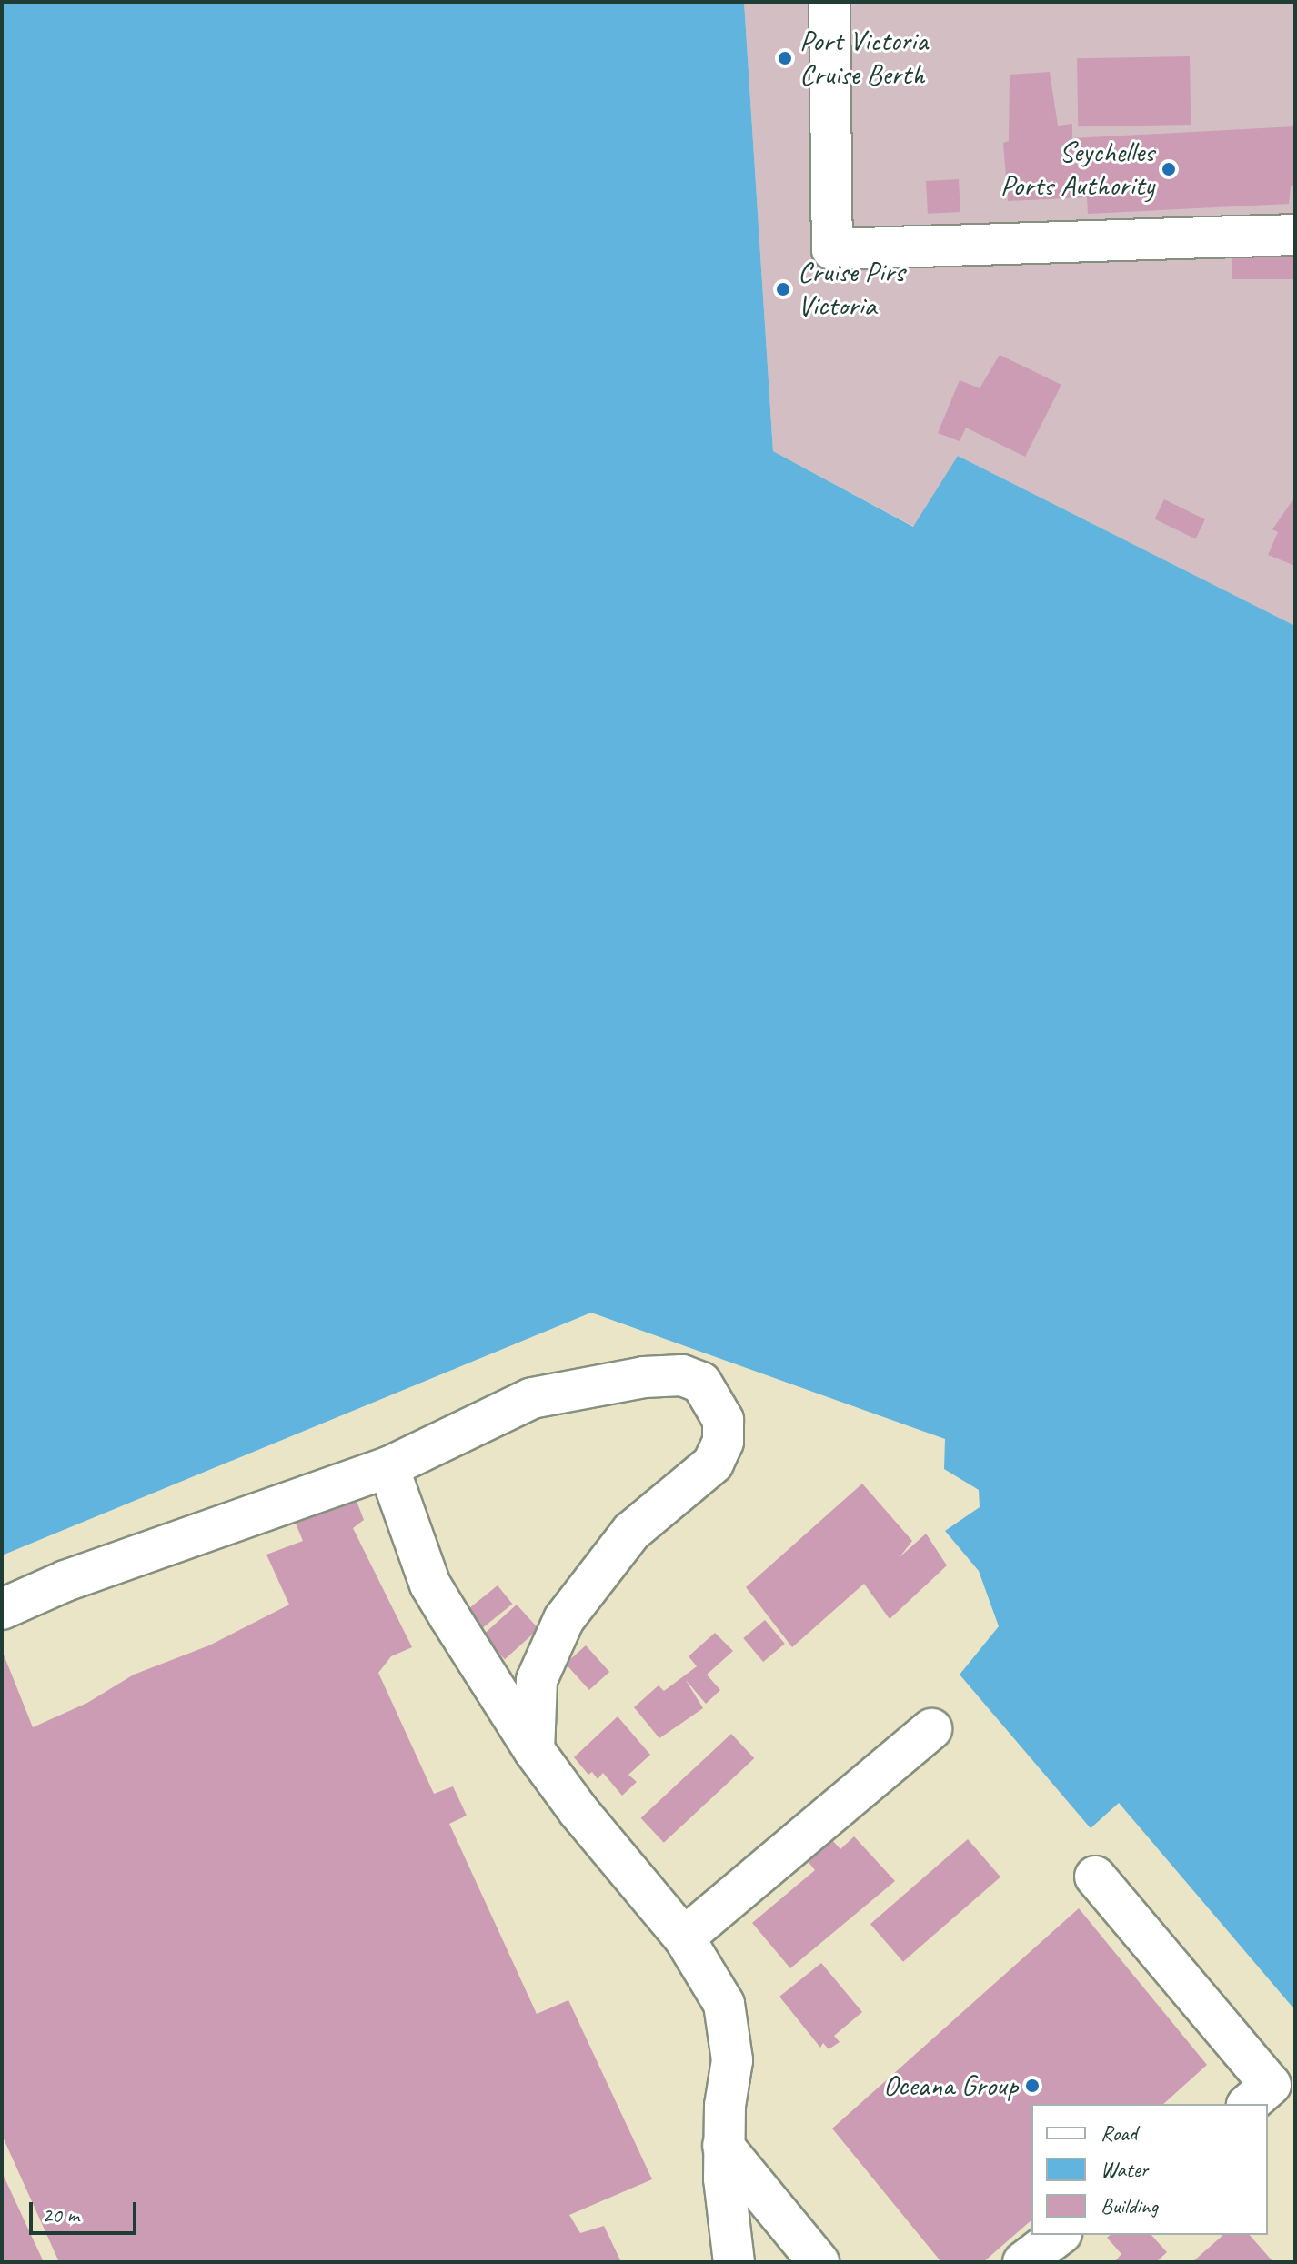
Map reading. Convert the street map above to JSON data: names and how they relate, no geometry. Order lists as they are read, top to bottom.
{
  "places": [
    "Port Victoria Cruise Berth",
    "Seychelles Ports Authority",
    "Cruise Pirs Victoria",
    "Oceana Group"
  ],
  "legend": ["Road", "Water", "Building"],
  "scale_bar": "20 m"
}
